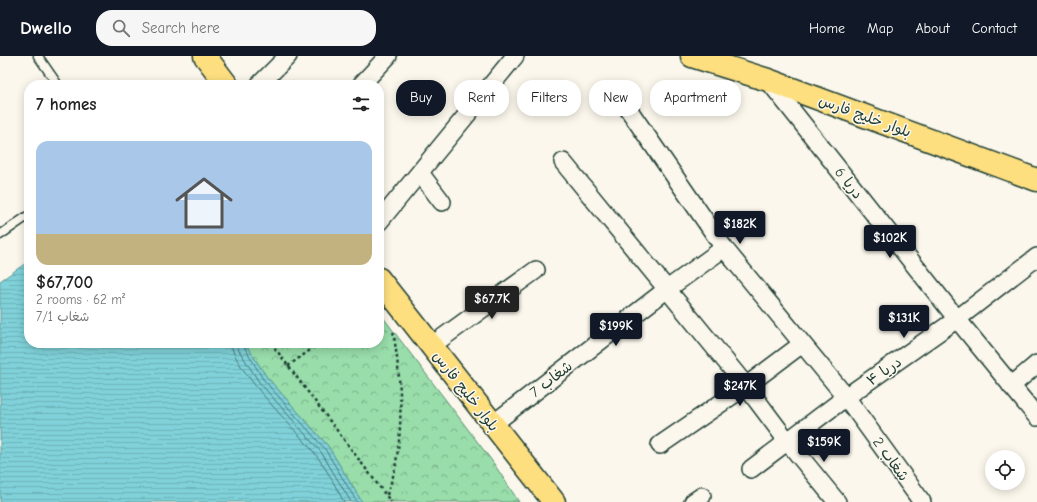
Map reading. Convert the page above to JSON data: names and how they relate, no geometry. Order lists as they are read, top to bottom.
{
  "streets": {
    "main road": ["بلوار خلیج‌ فارس", "بلوار خلیج ‌فارس"],
    "street": [
      "دریا 6",
      "دریا ۴",
      "شغاب 7",
      "شغاب 2"
    ]
  },
  "crossings": [
    ["بلوار خلیج‌ فارس", "دریا 6"],
    ["دریا 6", "دریا ۴"],
    ["دریا ۴", "شغاب 2"],
    ["شغاب 7", "بلوار خلیج ‌فارس"],
    ["شغاب 7", "شغاب 2"]
  ],
  "page": {
    "header": "Dwello",
    "search": "Search here",
    "nav": [
      "Home",
      "Map",
      "About",
      "Contact"
    ],
    "chip": [
      "Buy",
      "Rent",
      "Filters",
      "New",
      "Apartment"
    ],
    "heading": "7 homes",
    "list": [
      {
        "name": "$67,700",
        "note": "2 rooms · 62 m² · شغاب 7/1"
      }
    ],
    "price": [
      "$182K",
      "$102K",
      "$67.7K",
      "$131K",
      "$199K",
      "$247K",
      "$159K"
    ]
  }
}
